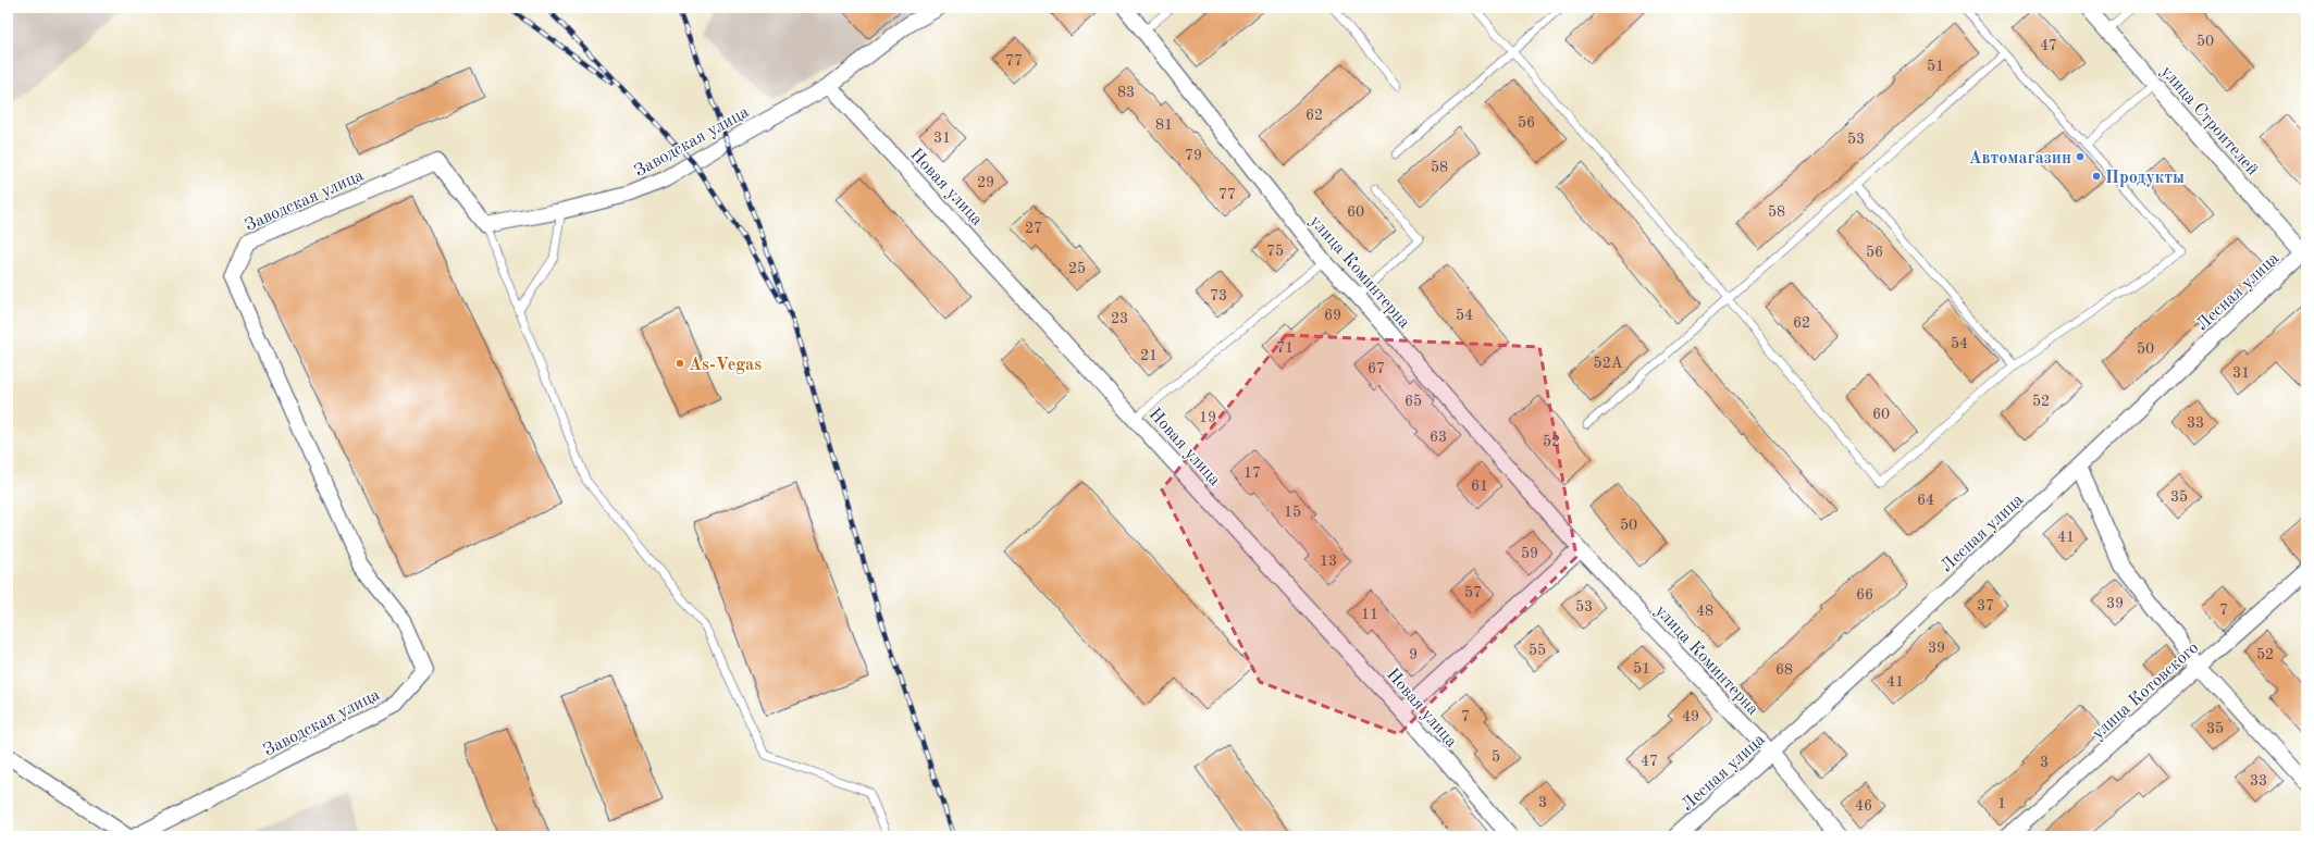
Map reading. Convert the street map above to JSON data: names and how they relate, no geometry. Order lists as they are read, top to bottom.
{
  "streets": {
    "street": [
      "улица Строителей",
      "Заводская улица",
      "Новая улица",
      "улица Коминтерна",
      "Лесная улица",
      "улица Котовского"
    ]
  },
  "crossings": [
    ["улица Строителей", "Лесная улица"],
    ["Заводская улица", "Новая улица"],
    ["улица Коминтерна", "Лесная улица"]
  ],
  "places": ["Автомагазин", "Продукты", "As-Vegas"],
  "house_numbers": [
    "50",
    "47",
    "77",
    "51",
    "83",
    "62",
    "56",
    "81",
    "31",
    "53",
    "79",
    "58",
    "29",
    "77",
    "60",
    "58",
    "27",
    "75",
    "56",
    "25",
    "73",
    "69",
    "54",
    "23",
    "62",
    "54",
    "71",
    "50",
    "21",
    "52А",
    "67",
    "31",
    "65",
    "52",
    "60",
    "19",
    "33",
    "63",
    "52",
    "17",
    "61",
    "35",
    "64",
    "15",
    "50",
    "41",
    "59",
    "13",
    "57",
    "66",
    "39",
    "37",
    "53",
    "7",
    "48",
    "11",
    "39",
    "55",
    "9",
    "52",
    "51",
    "68",
    "41",
    "7",
    "49",
    "35",
    "5",
    "47",
    "3",
    "33",
    "3",
    "1",
    "46"
  ]
}
